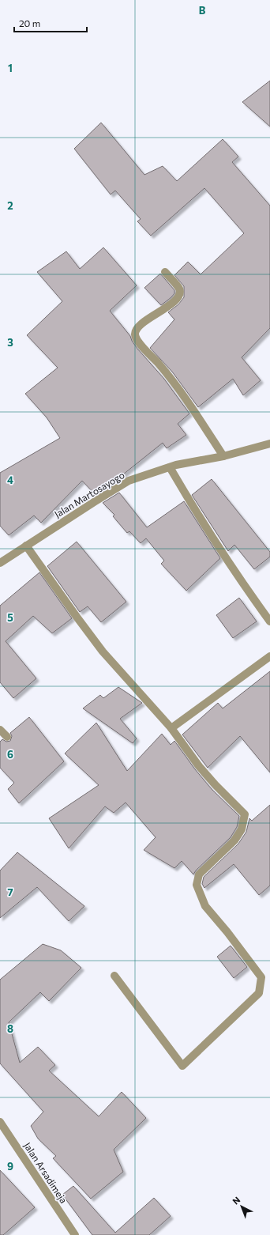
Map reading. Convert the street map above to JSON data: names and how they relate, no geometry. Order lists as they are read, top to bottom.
{
  "streets": {
    "street": ["Jalan Martosayogo", "Jalan Arsadimeja"]
  },
  "scale_bar": "20 m",
  "north": "top left",
  "grid": {
    "columns": ["B"],
    "rows": [
      "1",
      "2",
      "3",
      "4",
      "5",
      "6",
      "7",
      "8",
      "9"
    ]
  }
}
